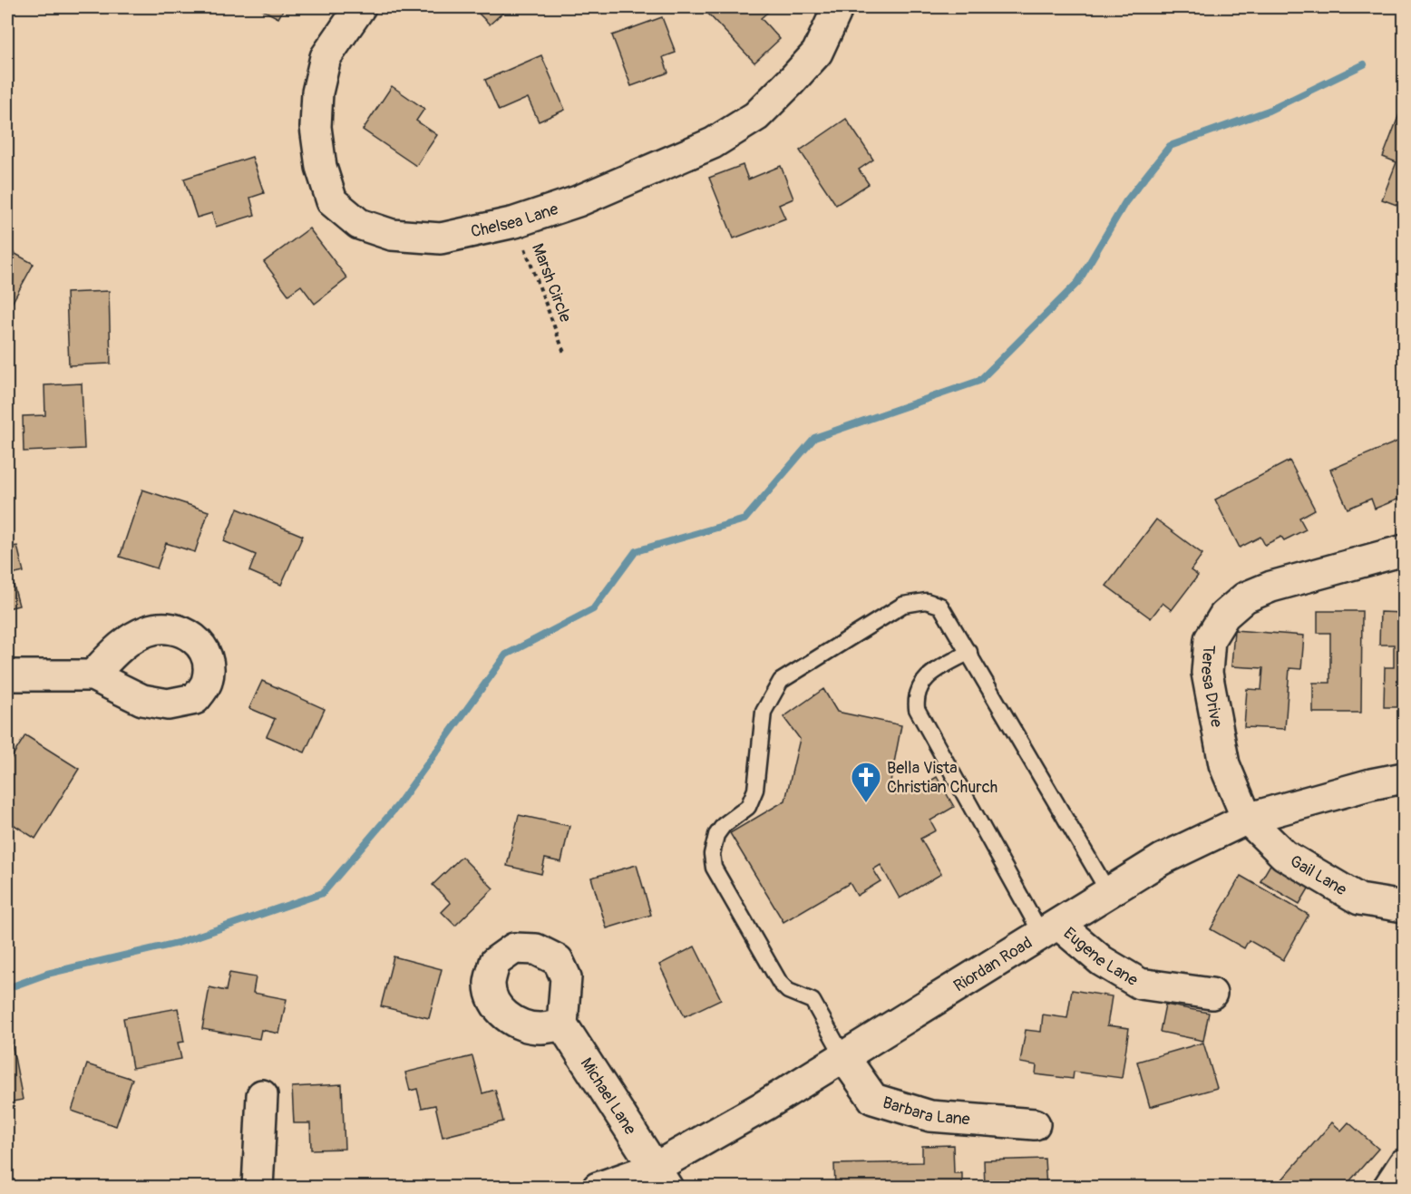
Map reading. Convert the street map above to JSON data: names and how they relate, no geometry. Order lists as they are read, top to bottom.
{
  "streets": {
    "street": [
      "Chelsea Lane",
      "Teresa Drive",
      "Gail Lane",
      "Eugene Lane",
      "Riordan Road",
      "Michael Lane",
      "Barbara Lane"
    ],
    "path": ["Marsh Circle"]
  },
  "crossings": [
    ["Chelsea Lane", "Marsh Circle"],
    ["Teresa Drive", "Gail Lane"],
    ["Teresa Drive", "Riordan Road"],
    ["Gail Lane", "Riordan Road"],
    ["Eugene Lane", "Riordan Road"],
    ["Riordan Road", "Michael Lane"],
    ["Riordan Road", "Barbara Lane"]
  ],
  "places": {
    "church": ["Bella Vista Christian Church"]
  }
}
